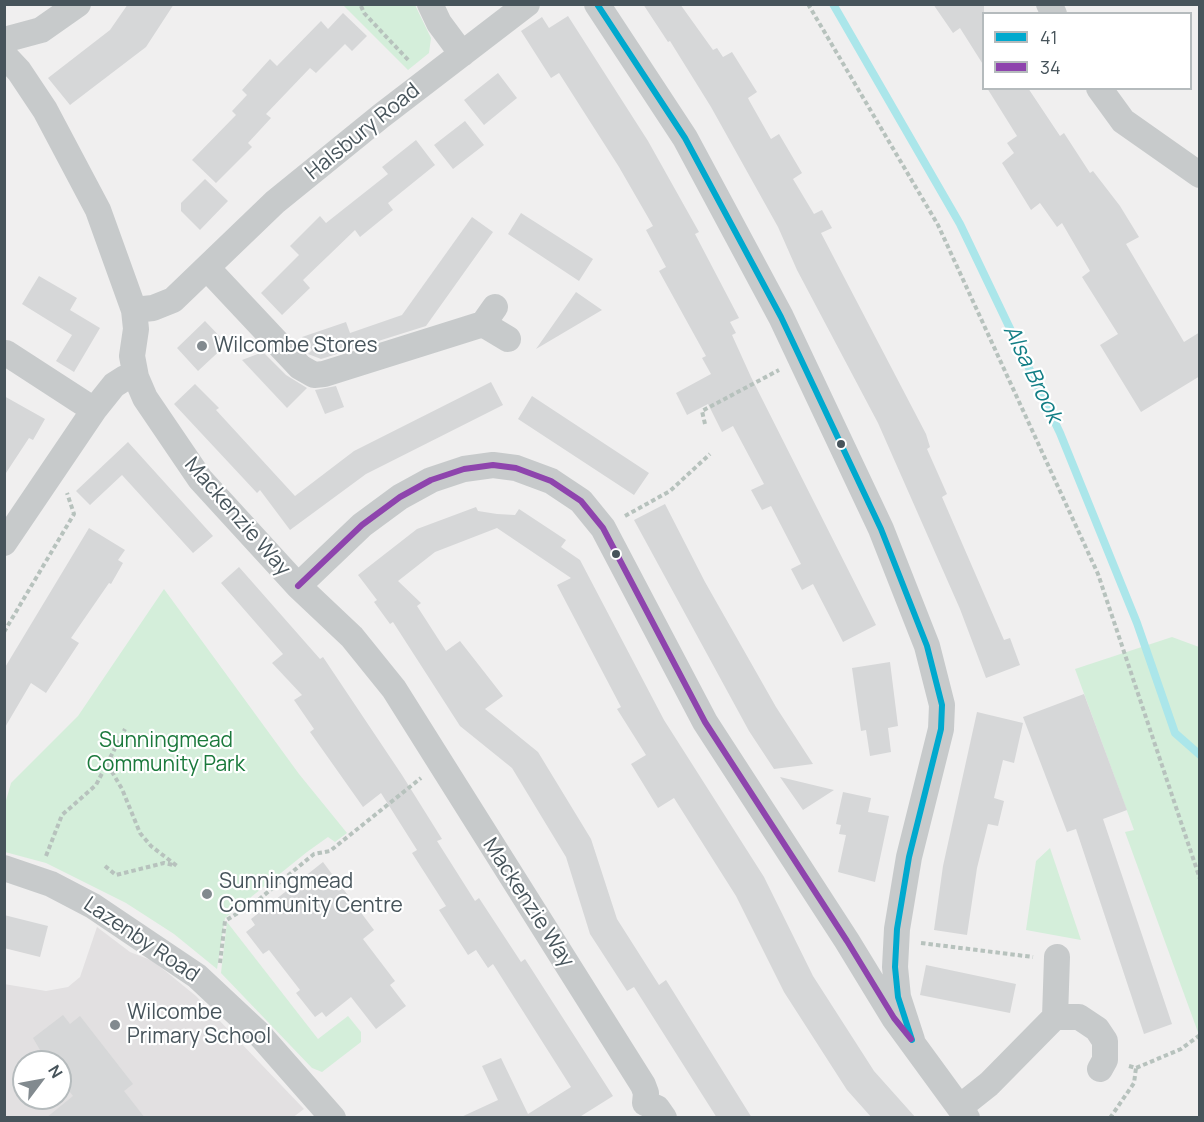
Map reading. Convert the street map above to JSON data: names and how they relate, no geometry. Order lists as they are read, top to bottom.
{
  "streets": {
    "street": ["Halsbury Road", "Mackenzie Way", "Lazenby Road"]
  },
  "crossings": [
    ["Halsbury Road", "Mackenzie Way"]
  ],
  "water": ["Alsa Brook"],
  "parks": ["Sunningmead Community Park"],
  "places": ["Wilcombe Stores", "Sunningmead Community Centre", "Wilcombe Primary School"],
  "lines": ["transit line 41", "transit line 34"],
  "legend": ["41", "34"],
  "north": "top right"
}
